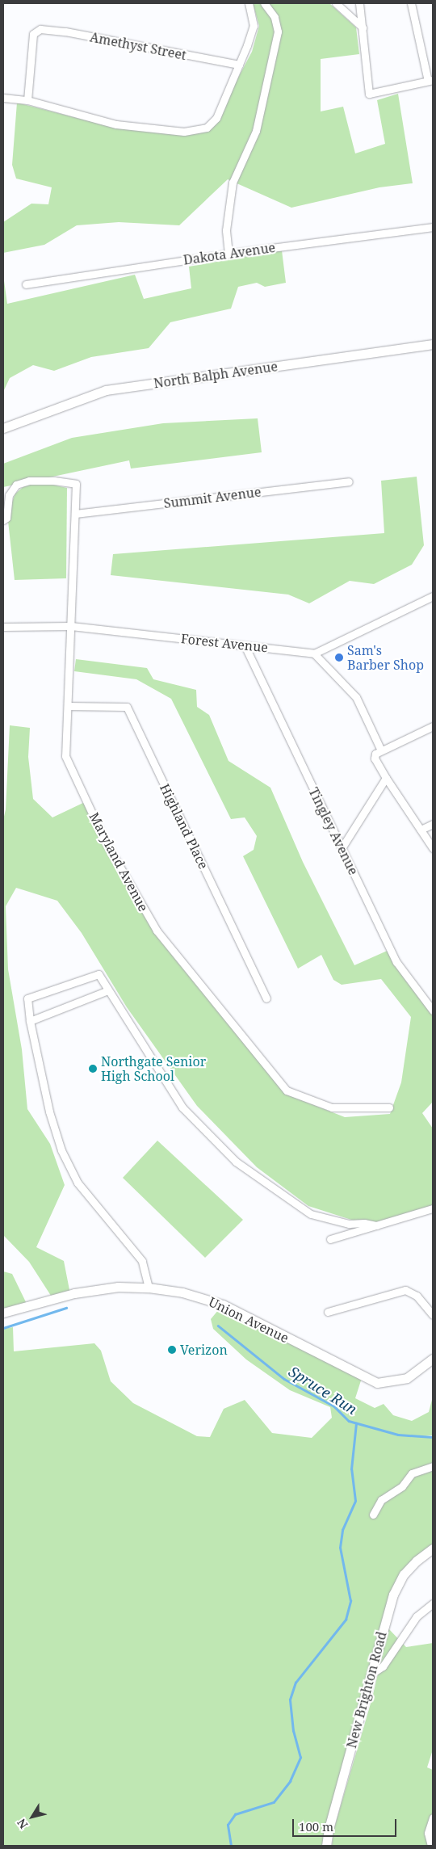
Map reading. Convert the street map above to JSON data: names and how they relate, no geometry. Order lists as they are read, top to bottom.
{
  "streets": {
    "street": [
      "Amethyst Street",
      "Dakota Avenue",
      "North Balph Avenue",
      "Summit Avenue",
      "Forest Avenue",
      "Highland Place",
      "Tingley Avenue",
      "Maryland Avenue",
      "Union Avenue",
      "New Brighton Road"
    ]
  },
  "crossings": [
    ["Summit Avenue", "Maryland Avenue"],
    ["Forest Avenue", "Tingley Avenue"],
    ["Forest Avenue", "Maryland Avenue"],
    ["Highland Place", "Maryland Avenue"]
  ],
  "water": ["Spruce Run"],
  "places": ["Sam's Barber Shop", "Northgate Senior High School", "Verizon"],
  "scale_bar": "100 m",
  "north": "bottom left"
}
